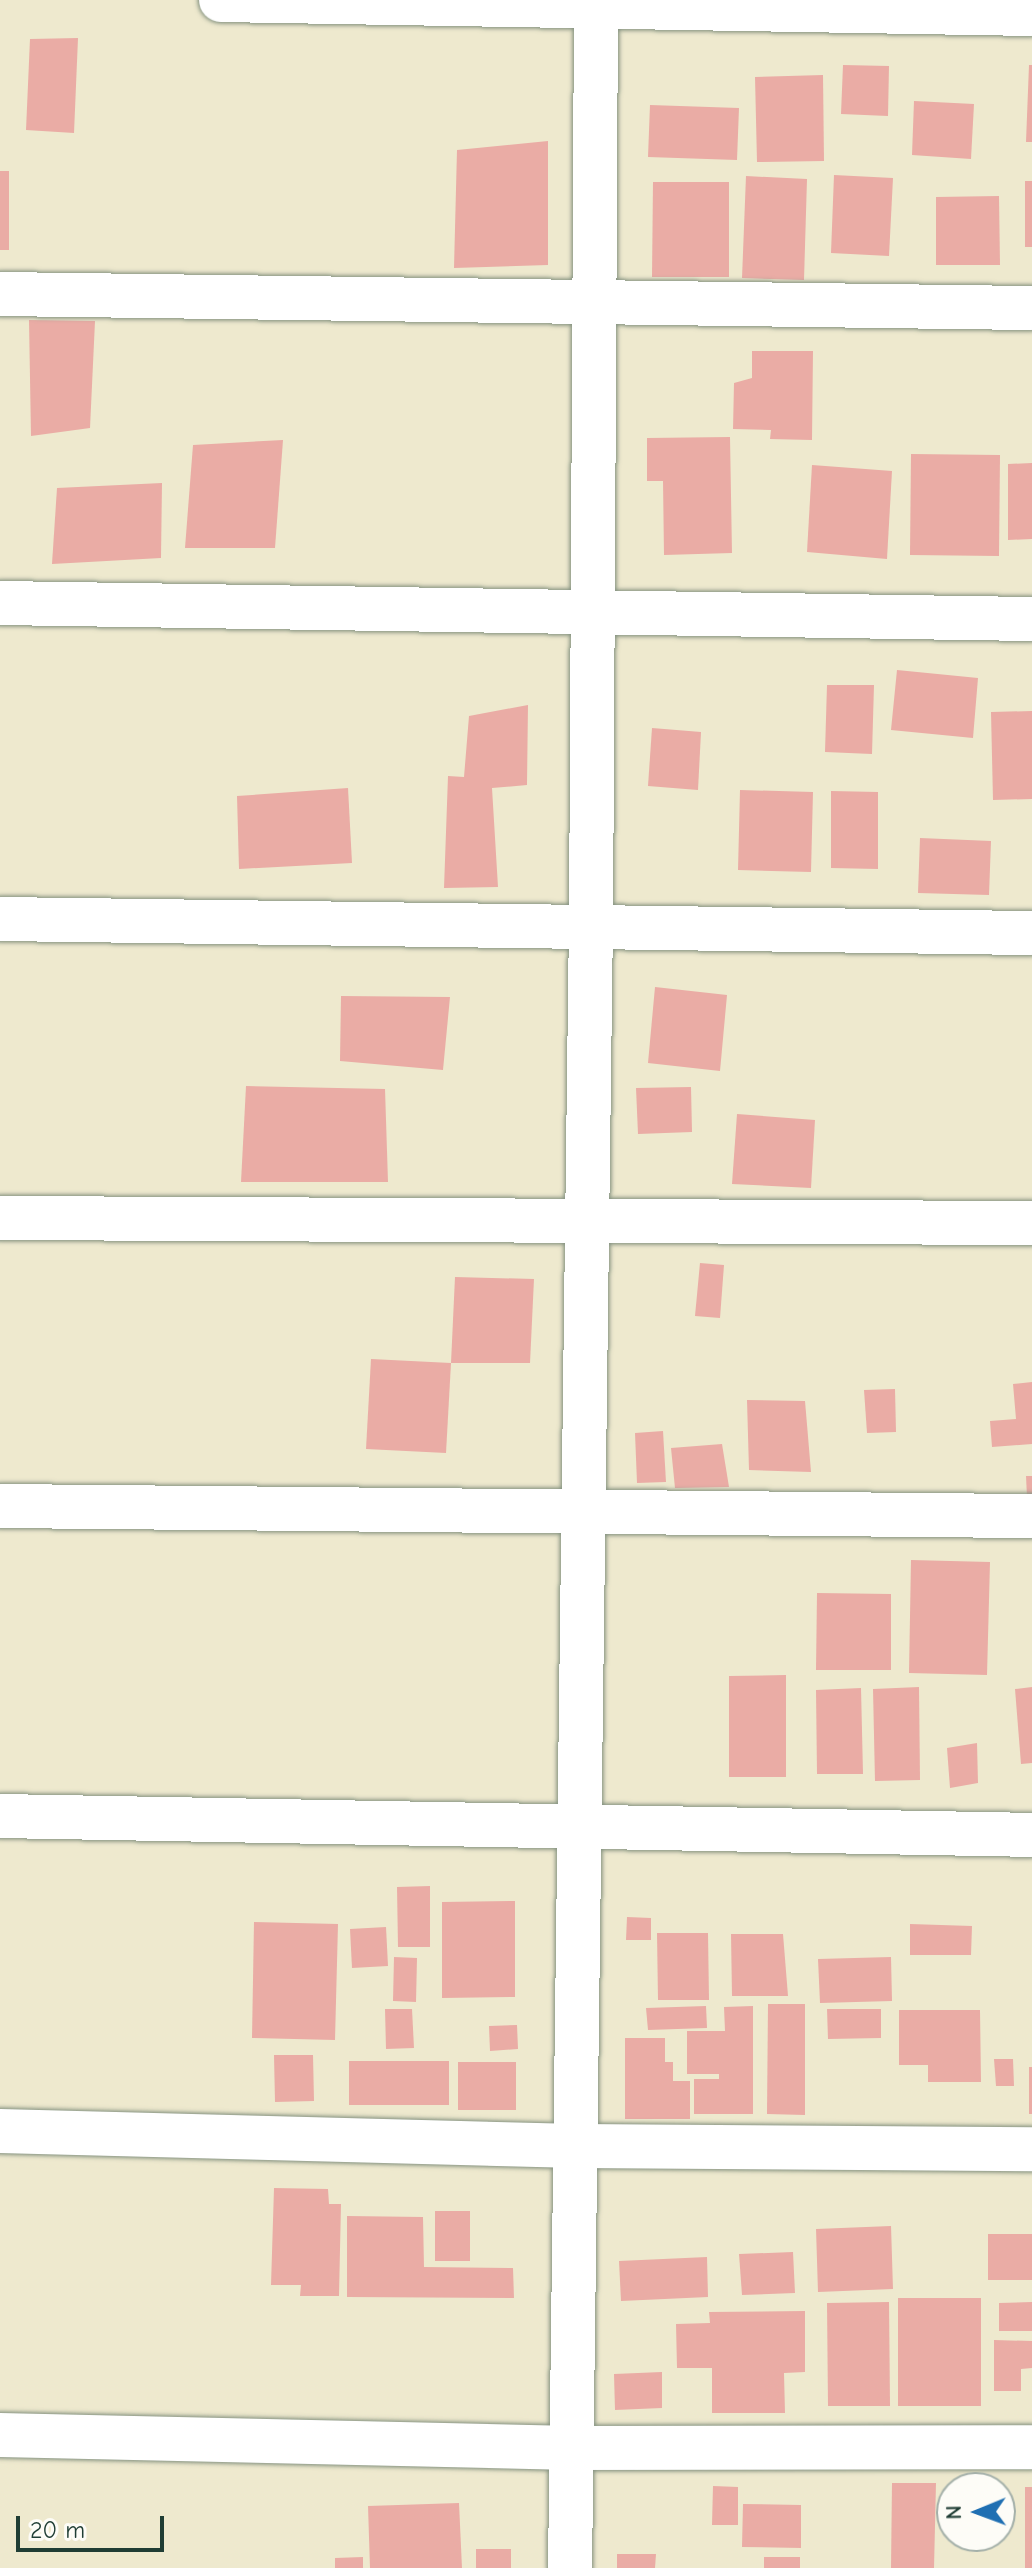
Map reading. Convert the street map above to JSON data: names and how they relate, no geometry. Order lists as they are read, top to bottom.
{
  "scale_bar": "20 m",
  "north": "left"
}
